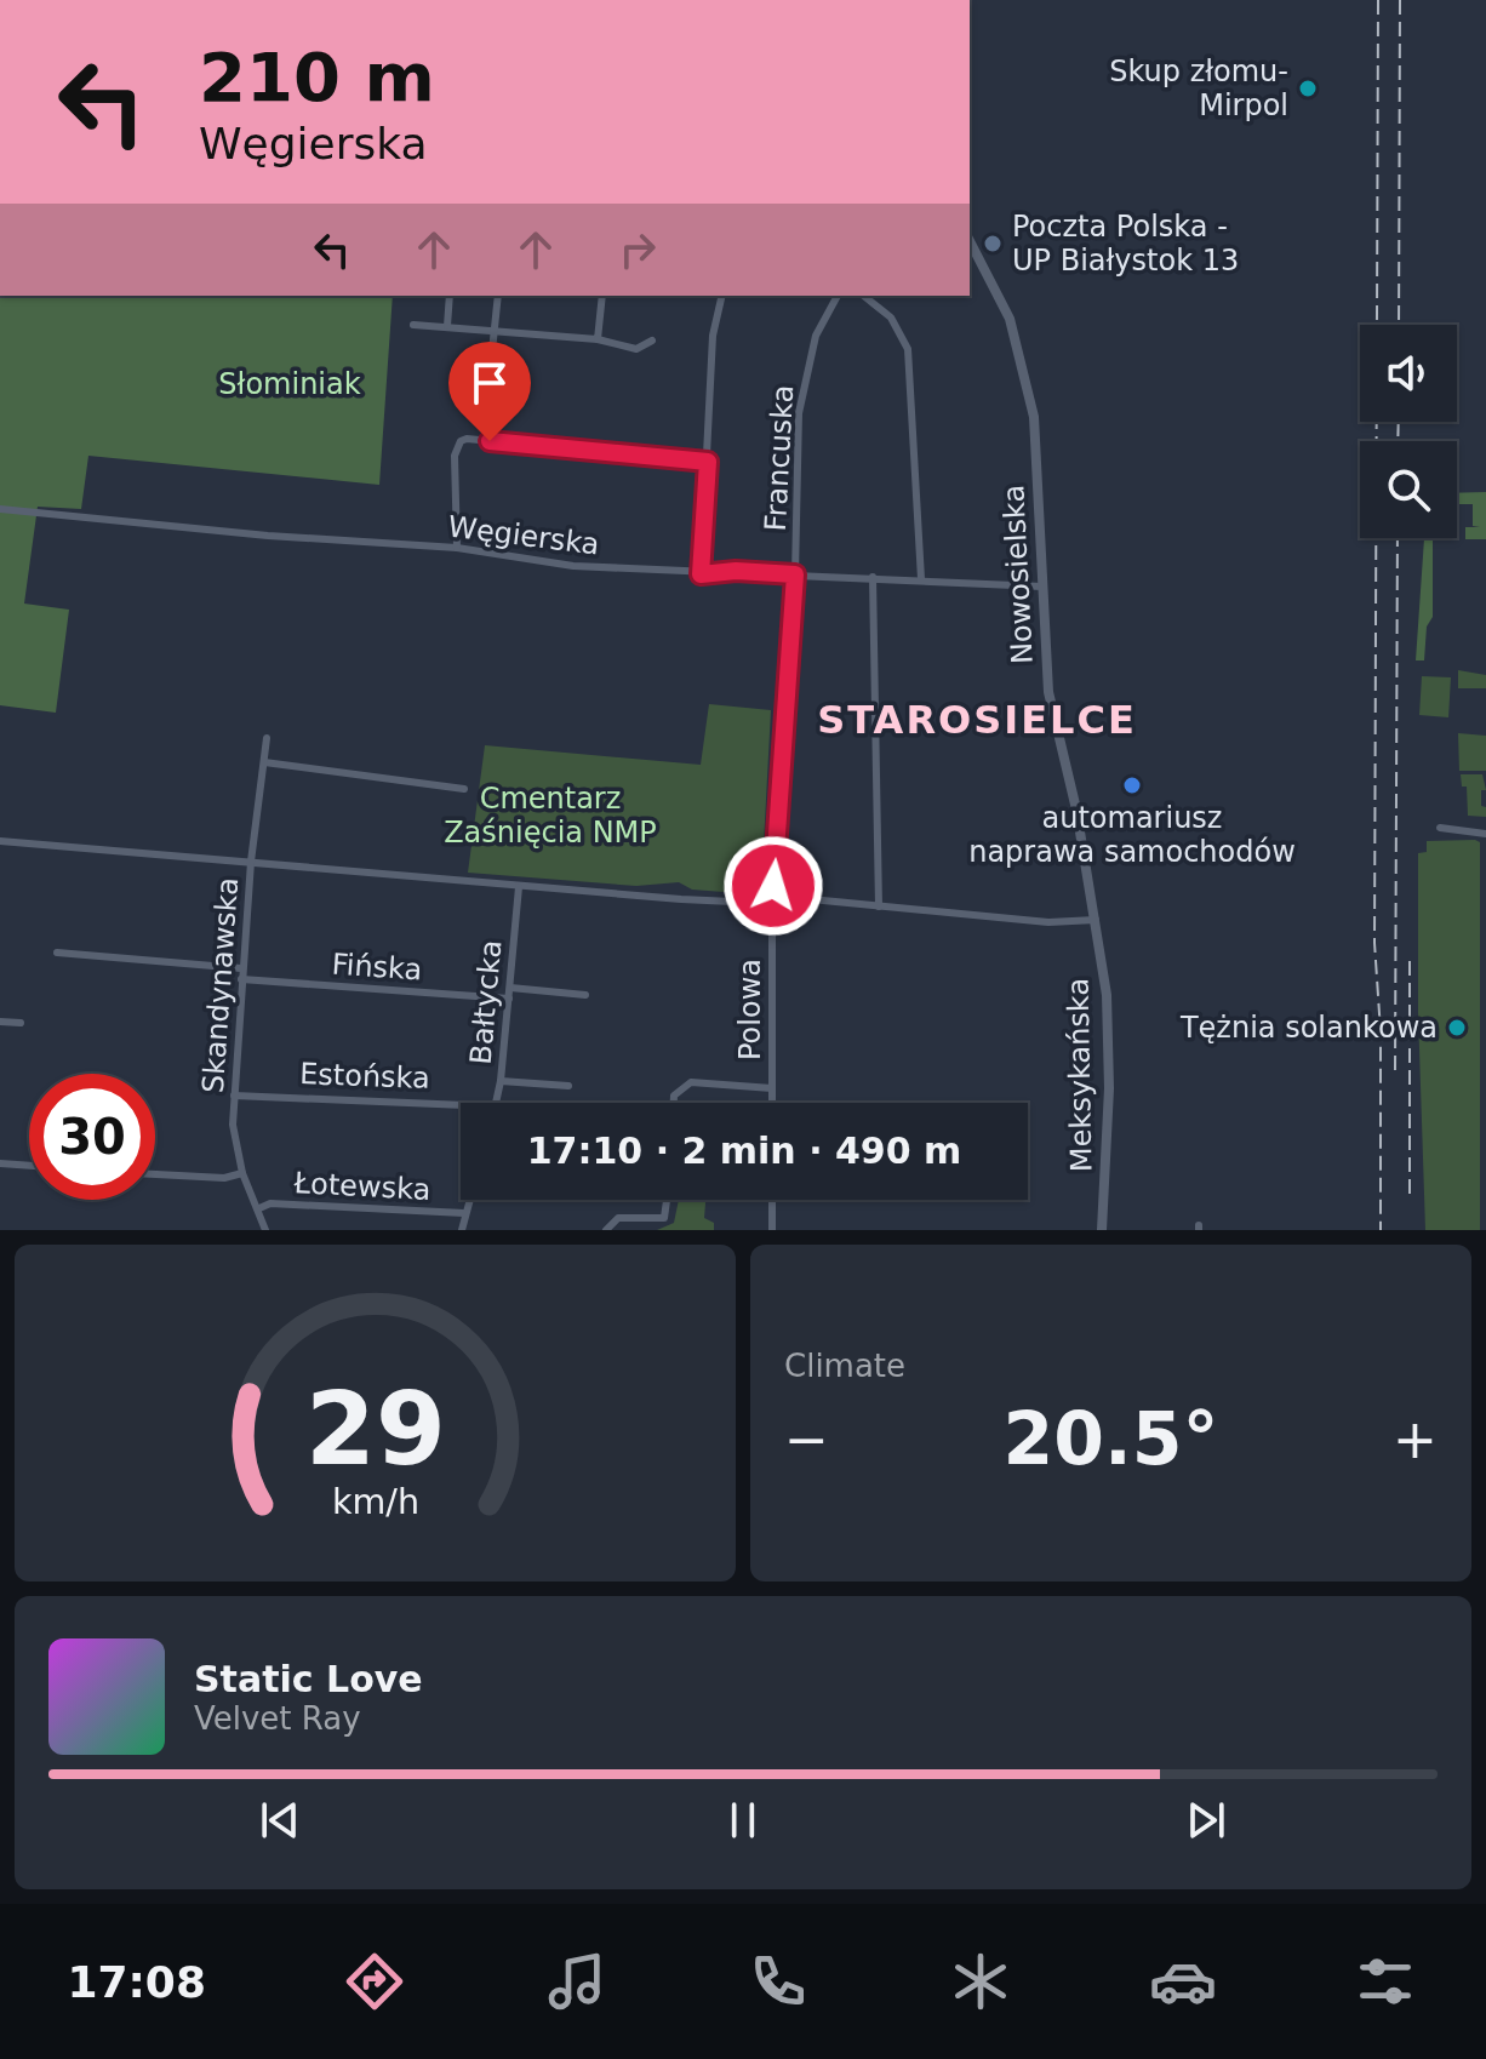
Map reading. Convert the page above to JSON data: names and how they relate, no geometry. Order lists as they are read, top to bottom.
{
  "streets": {
    "street": [
      "Francuska",
      "Węgierska",
      "Nowosielska",
      "Fińska",
      "Skandynawska",
      "Bałtycka",
      "Polowa",
      "Meksykańska",
      "Estońska",
      "Łotewska"
    ]
  },
  "crossings": [
    ["Francuska", "Węgierska"],
    ["Francuska", "Polowa"],
    ["Węgierska", "Nowosielska"],
    ["Nowosielska", "Meksykańska"],
    ["Fińska", "Skandynawska"],
    ["Fińska", "Bałtycka"],
    ["Skandynawska", "Estońska"],
    ["Skandynawska", "Łotewska"]
  ],
  "districts": ["STAROSIELCE"],
  "parks": ["Słominiak", "Cmentarz Zaśnięcia NMP"],
  "places": [
    "Skup złomu- Mirpol",
    "Poczta Polska - UP Białystok 13",
    "automariusz naprawa samochodów",
    "Tężnia solankowa"
  ],
  "page": {
    "turn": ["210 m", "Węgierska"],
    "limit": "30",
    "trip": "17:10 · 2 min · 490 m",
    "tile": "Climate",
    "heat": ["−", "20.5°", "+"],
    "song": ["Static Love", "Velvet Ray"],
    "tabs": "17:08",
    "gauge": ["29", "km/h"]
  }
}
